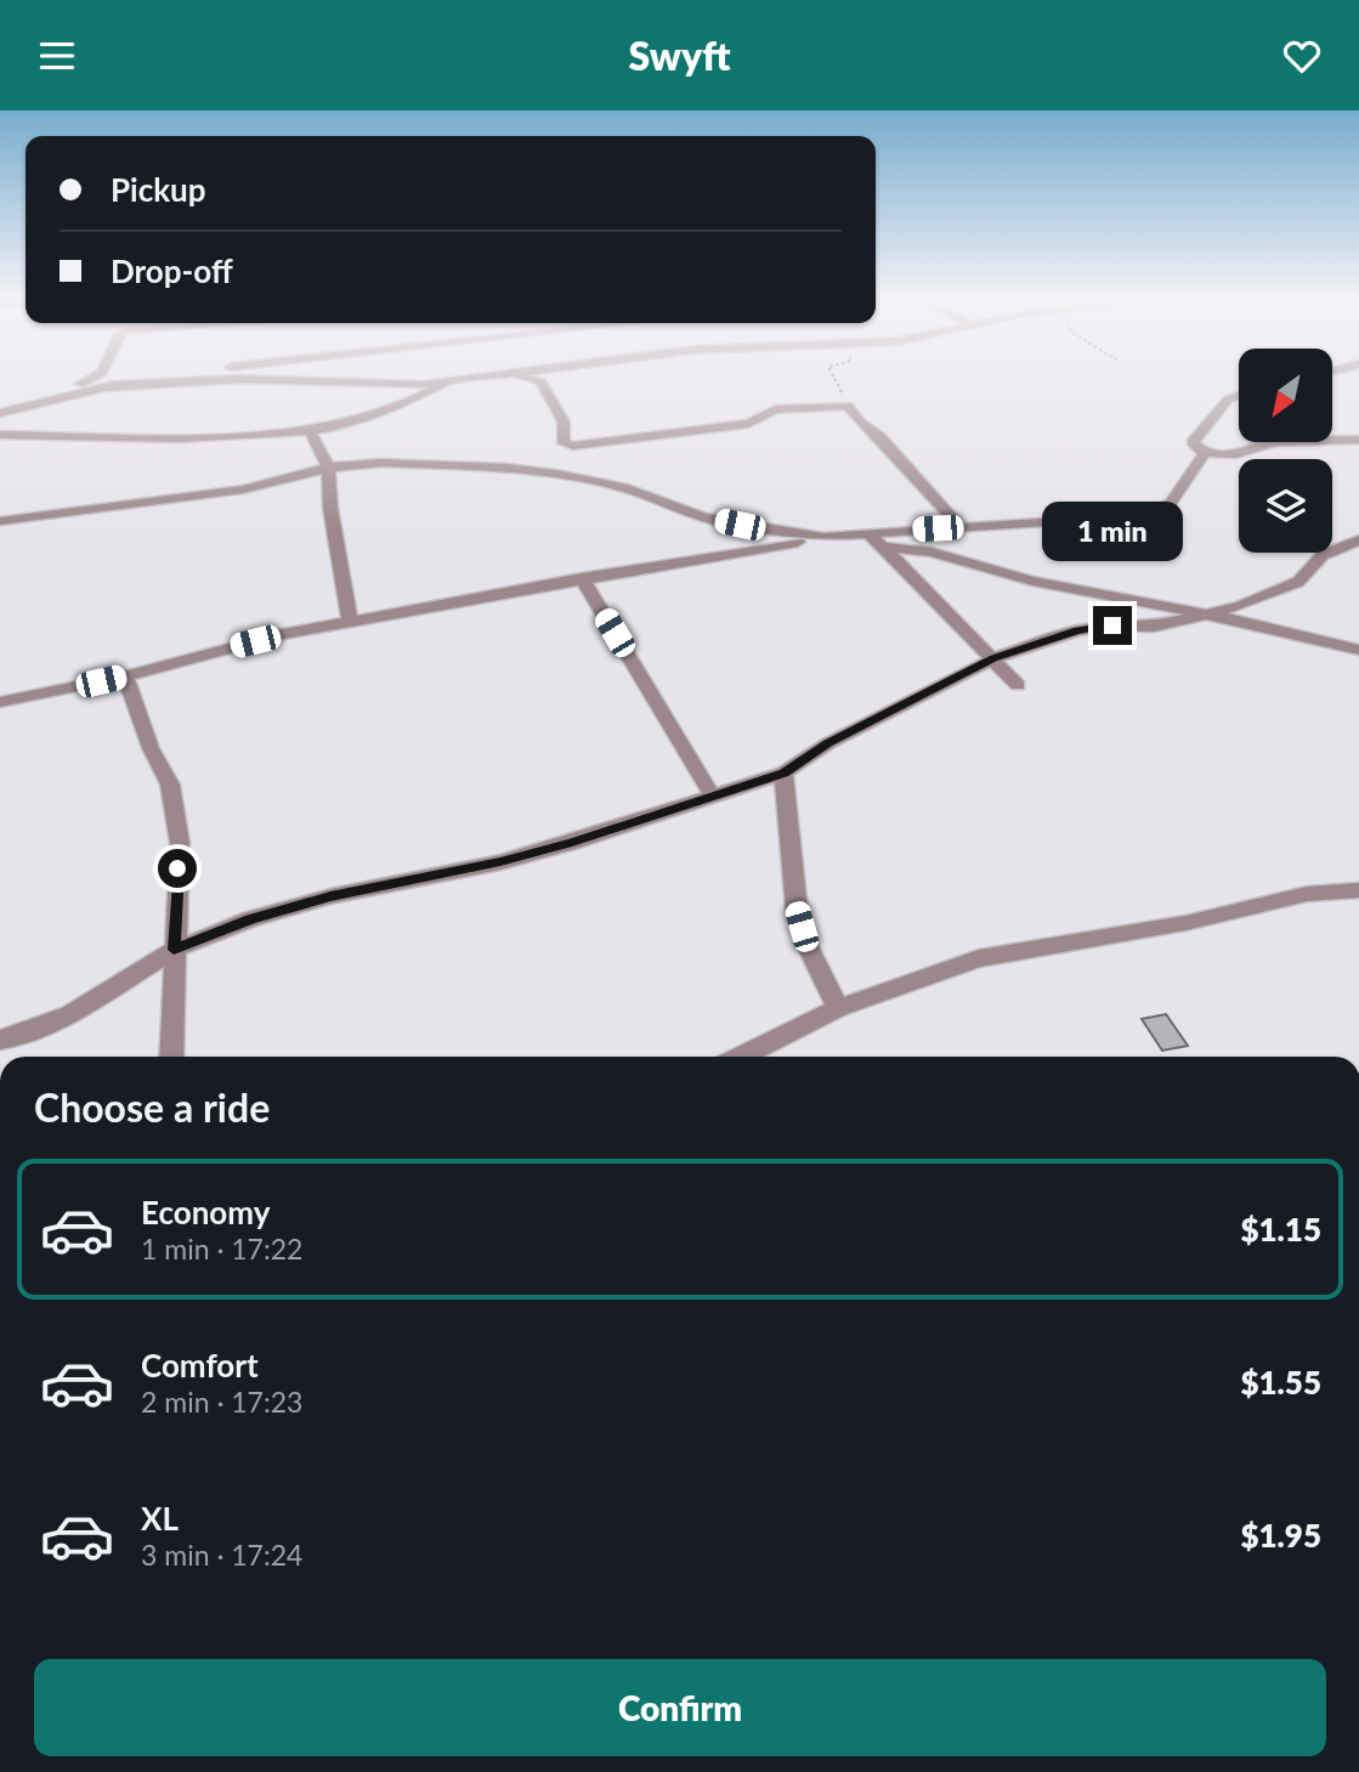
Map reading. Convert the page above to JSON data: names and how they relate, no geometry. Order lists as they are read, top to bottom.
{
  "north": "bottom left",
  "page": {
    "header": "Swyft",
    "banner": ["Pickup", "Drop-off"],
    "bubble": "1 min",
    "heading": "Choose a ride",
    "list": [
      {
        "name": "Economy",
        "note": "1 min · 17:22",
        "value": "$1.15"
      },
      {
        "name": "Comfort",
        "note": "2 min · 17:23",
        "value": "$1.55"
      },
      {
        "name": "XL",
        "note": "3 min · 17:24",
        "value": "$1.95"
      }
    ],
    "buttons": "Confirm"
  }
}
